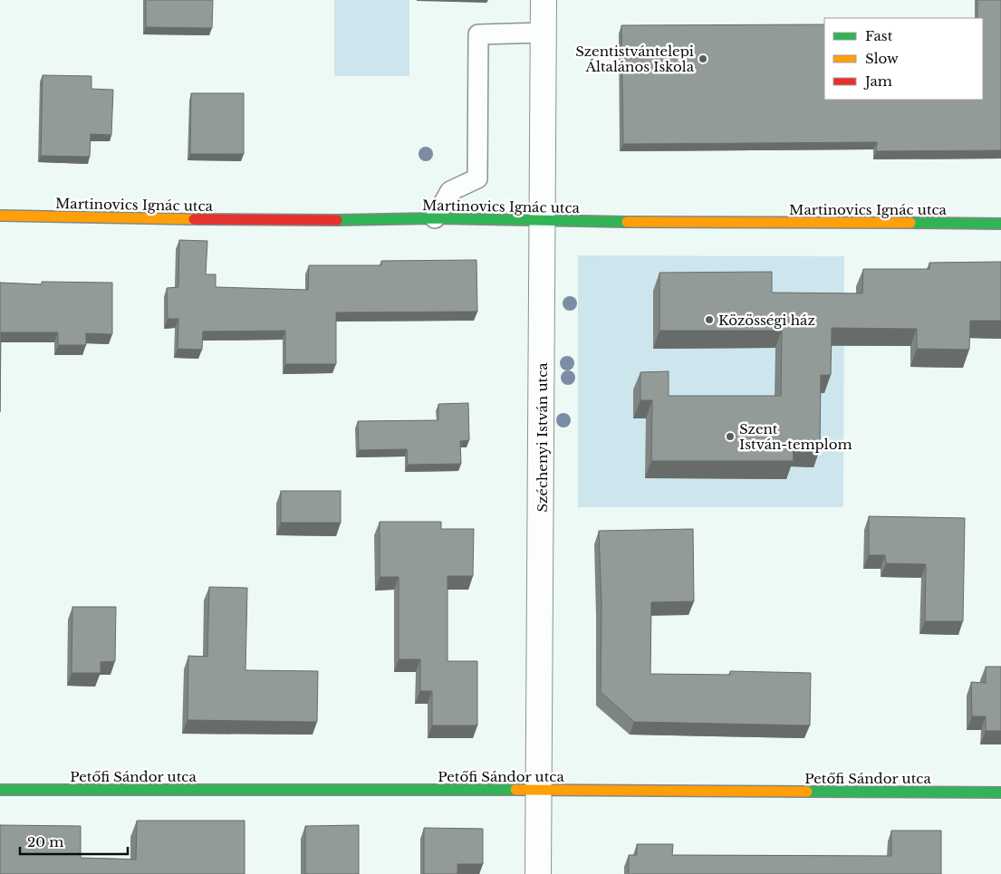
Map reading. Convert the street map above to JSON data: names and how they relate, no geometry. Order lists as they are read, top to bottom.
{
  "streets": {
    "street": ["Martinovics Ignác utca", "Széchenyi István utca", "Petőfi Sándor utca"]
  },
  "crossings": [
    ["Martinovics Ignác utca", "Széchenyi István utca"],
    ["Széchenyi István utca", "Petőfi Sándor utca"]
  ],
  "places": ["Szentistvántelepi Általános Iskola", "Közösségi ház", "Szent István-templom"],
  "legend": ["Fast", "Slow", "Jam"],
  "scale_bar": "20 m"
}
